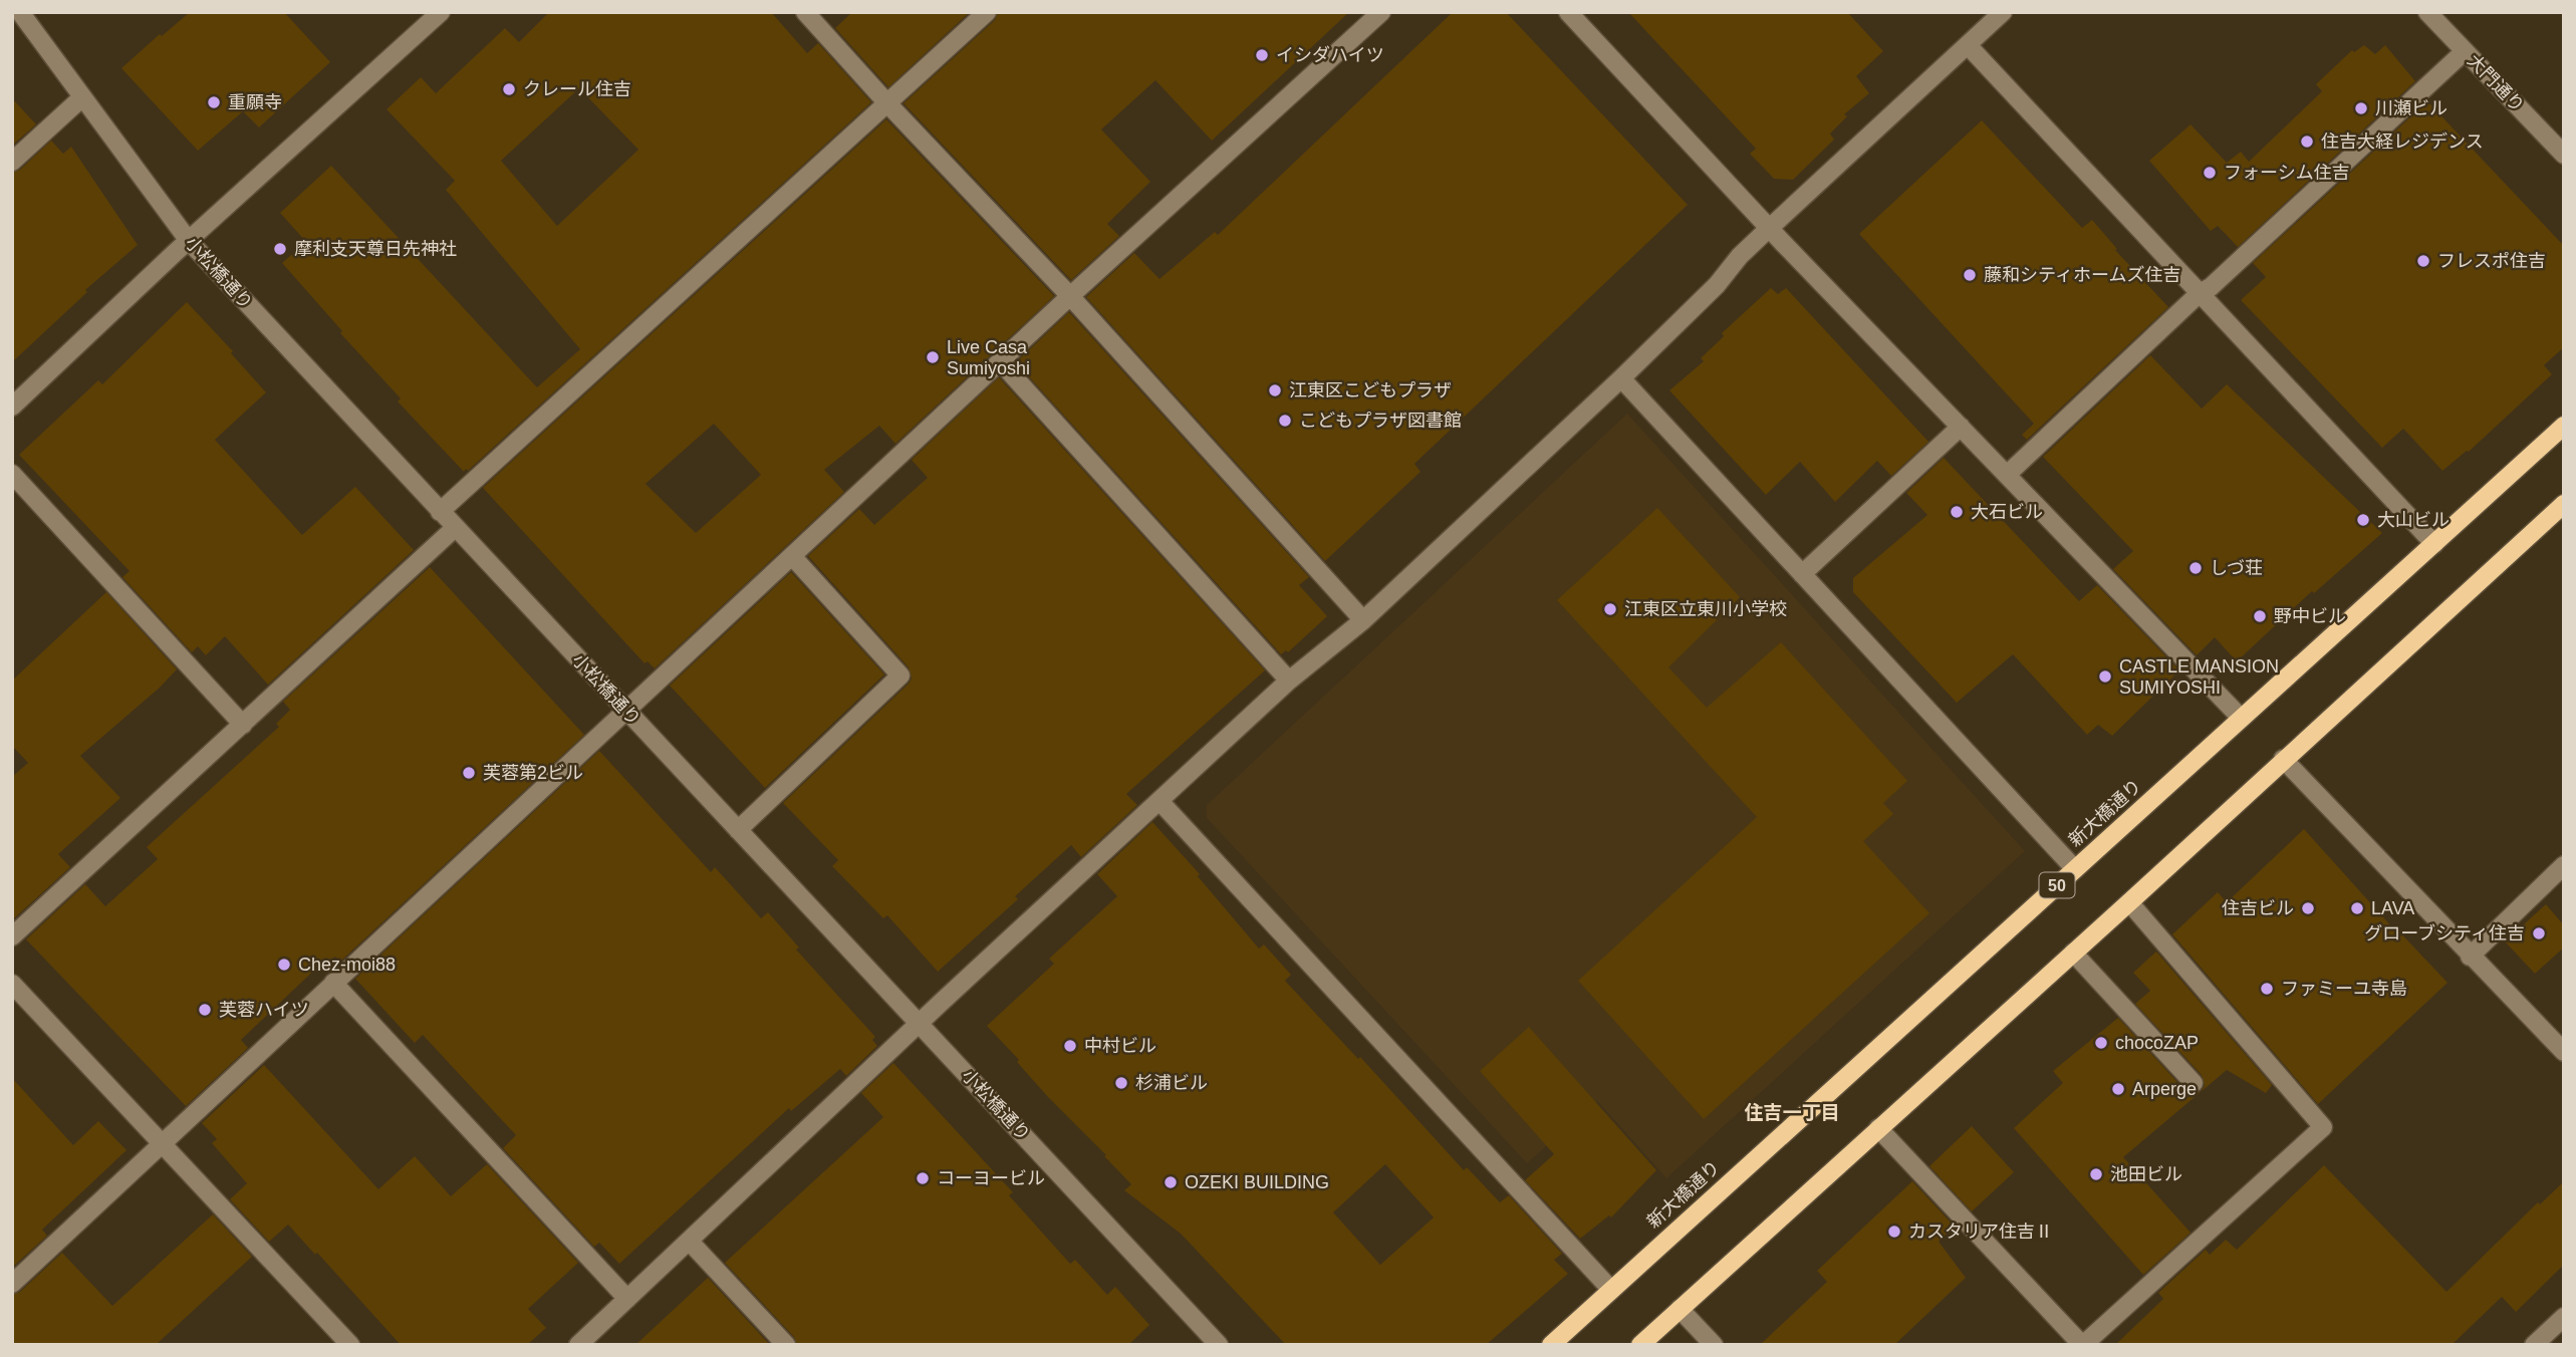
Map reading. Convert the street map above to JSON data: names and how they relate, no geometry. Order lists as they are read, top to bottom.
{
  "streets": {
    "main road": ["新大橋通り", "50"],
    "street": ["大門通り", "小松橋通り"]
  },
  "districts": ["住吉一丁目"],
  "places": [
    "イシダハイツ",
    "クレール住吉",
    "重願寺",
    "川瀬ビル",
    "住吉大経レジデンス",
    "フォーシム住吉",
    "摩利支天尊日先神社",
    "フレスポ住吉",
    "藤和シティホームズ住吉",
    "Live Casa Sumiyoshi",
    "江東区こどもプラザ",
    "こどもプラザ図書館",
    "大石ビル",
    "大山ビル",
    "しづ荘",
    "江東区立東川小学校",
    "野中ビル",
    "CASTLE MANSION SUMIYOSHI",
    "芙蓉第2ビル",
    "住吉ビル",
    "LAVA",
    "グローブシティ住吉",
    "Chez-moi88",
    "ファミーユ寺島",
    "芙蓉ハイツ",
    "chocoZAP",
    "中村ビル",
    "杉浦ビル",
    "Arperge",
    "池田ビル",
    "コーヨービル",
    "OZEKI BUILDING",
    "カスタリア住吉Ⅱ"
  ]
}
